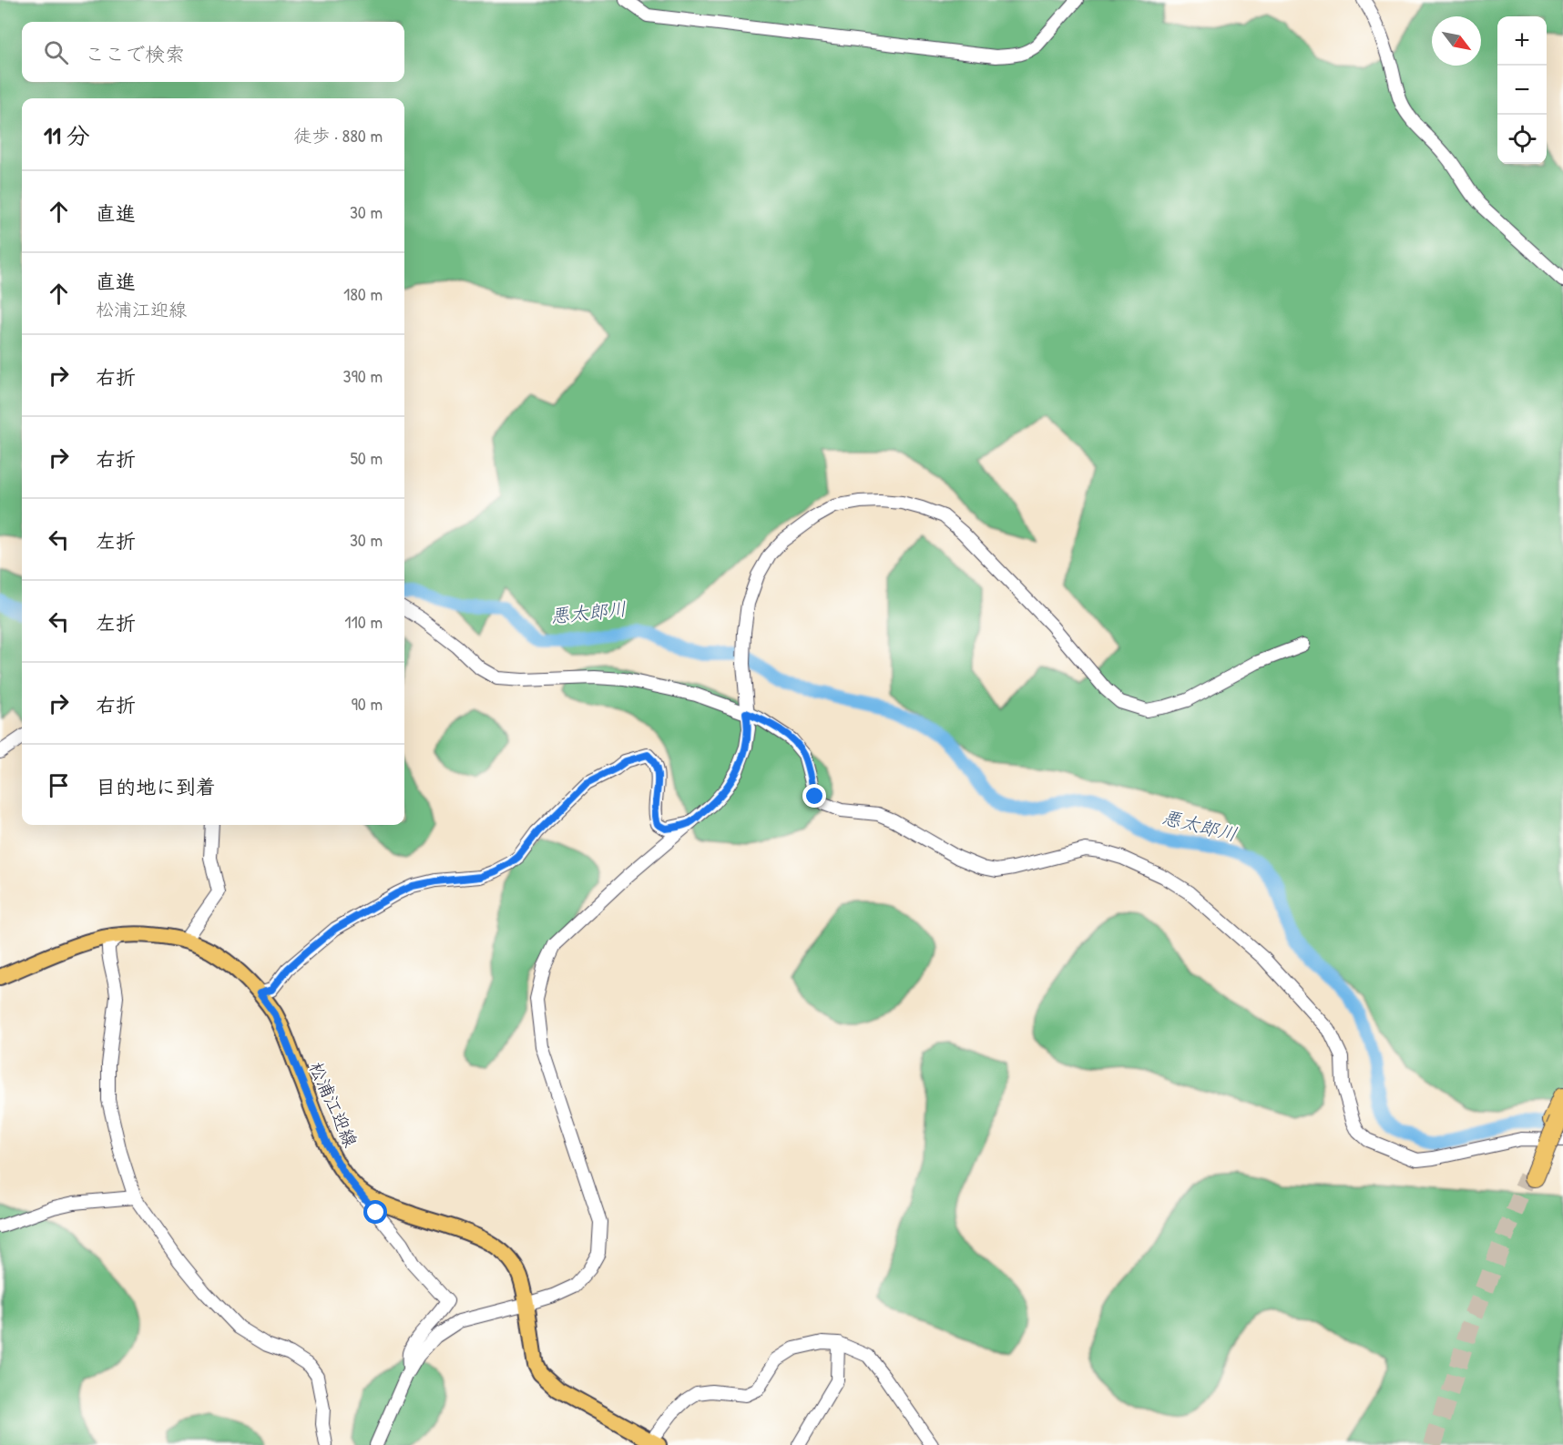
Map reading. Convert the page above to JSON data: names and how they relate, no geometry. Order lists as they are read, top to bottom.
{
  "streets": {
    "main road": ["松浦江迎線"]
  },
  "water": ["悪太郎川"],
  "north": "bottom right",
  "page": {
    "map_buttons": ["+", "−"],
    "search": "ここで検索",
    "heading": ["11 分", "徒歩 · 880 m"],
    "list": [
      ["直進", "30 m"],
      ["直進", "松浦江迎線", "180 m"],
      ["右折", "390 m"],
      ["右折", "50 m"],
      ["左折", "30 m"],
      ["左折", "110 m"],
      ["右折", "90 m"],
      "目的地に到着"
    ]
  }
}
